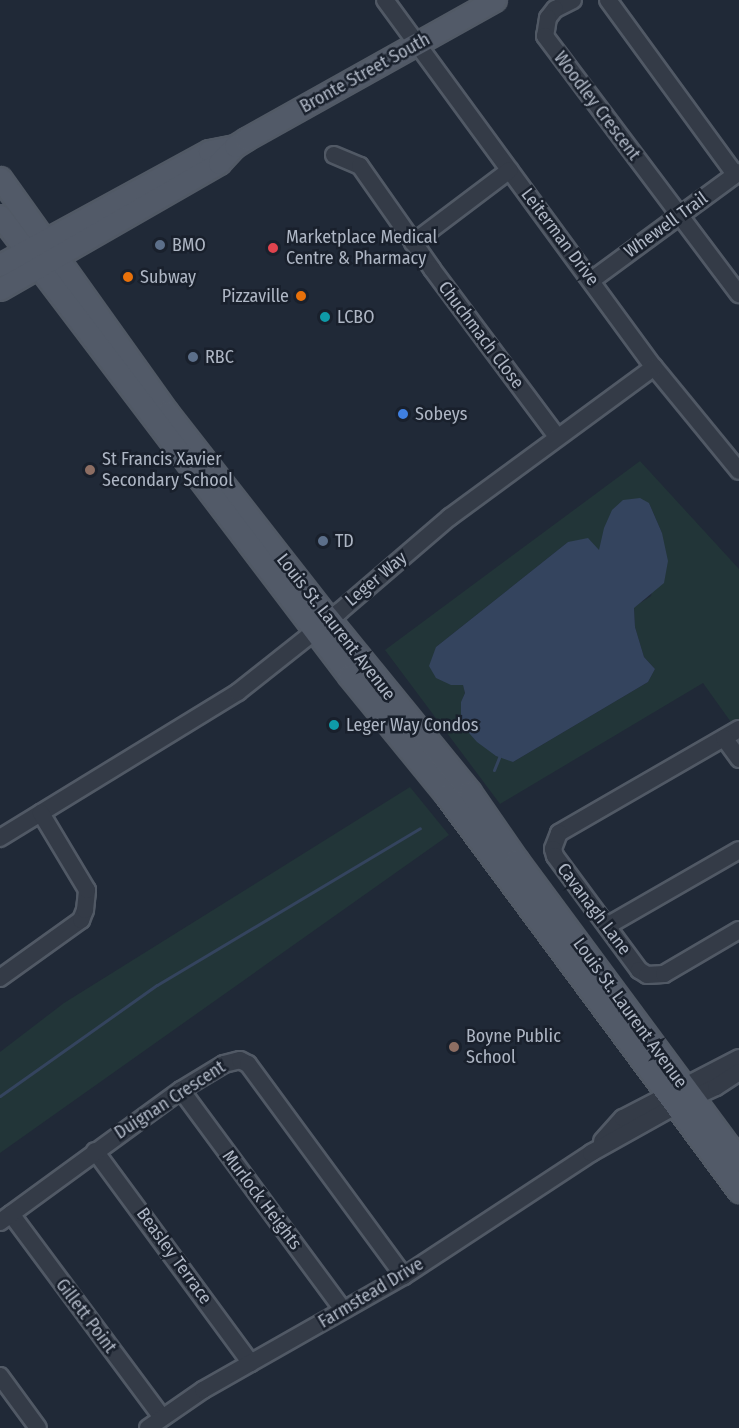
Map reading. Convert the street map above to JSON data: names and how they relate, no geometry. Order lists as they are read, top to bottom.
{
  "streets": {
    "main road": ["Bronte Street South", "Louis St. Laurent Avenue"],
    "street": [
      "Woodley Crescent",
      "Whewell Trail",
      "Leiterman Drive",
      "Chuchmach Close",
      "Leger Way",
      "Cavanagh Lane",
      "Duignan Crescent",
      "Murlock Heights",
      "Beasley Terrace",
      "Farmstead Drive",
      "Gillett Point"
    ]
  },
  "crossings": [
    ["Bronte Street South", "Leiterman Drive"],
    ["Bronte Street South", "Louis St. Laurent Avenue"],
    ["Woodley Crescent", "Whewell Trail"],
    ["Whewell Trail", "Leiterman Drive"],
    ["Leiterman Drive", "Leger Way"],
    ["Chuchmach Close", "Leger Way"],
    ["Leger Way", "Louis St. Laurent Avenue"],
    ["Louis St. Laurent Avenue", "Farmstead Drive"],
    ["Duignan Crescent", "Murlock Heights"],
    ["Duignan Crescent", "Beasley Terrace"],
    ["Duignan Crescent", "Farmstead Drive"],
    ["Duignan Crescent", "Gillett Point"],
    ["Murlock Heights", "Farmstead Drive"],
    ["Beasley Terrace", "Farmstead Drive"],
    ["Farmstead Drive", "Gillett Point"]
  ],
  "places": [
    "BMO",
    "Marketplace Medical Centre & Pharmacy",
    "Subway",
    "Pizzaville",
    "LCBO",
    "RBC",
    "Sobeys",
    "St Francis Xavier Secondary School",
    "TD",
    "Leger Way Condos",
    "Boyne Public School"
  ]
}
